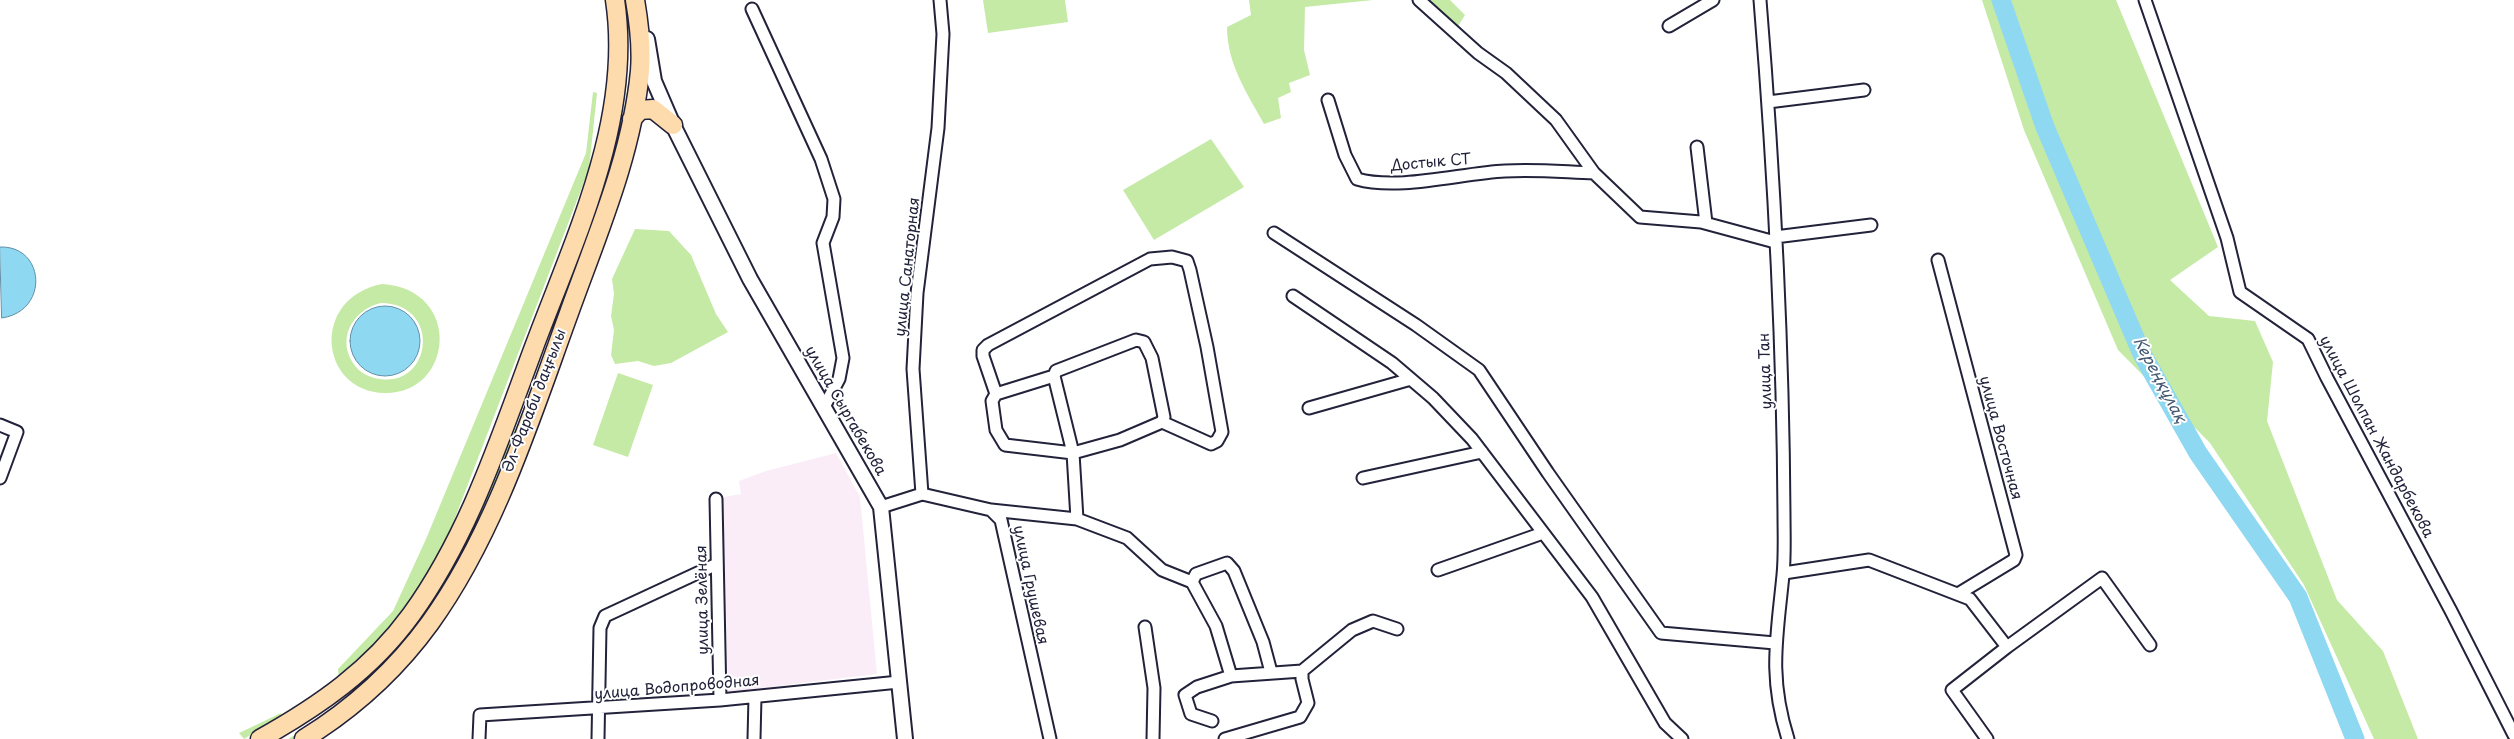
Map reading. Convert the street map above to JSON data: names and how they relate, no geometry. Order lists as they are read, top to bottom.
{
  "streets": {
    "main road": ["Әл-Фараби даңғылы"],
    "street": [
      "Достык СТ",
      "улица Санаторная",
      "улица Тан",
      "улица Сыргабекова",
      "улица Шолпан Жандарбекова",
      "улица Восточная",
      "улица Грушевая",
      "улица Зелёная",
      "улица Водопроводная"
    ]
  },
  "crossings": [
    ["улица Сыргабекова", "улица Водопроводная"],
    ["улица Зелёная", "улица Водопроводная"]
  ],
  "water": ["Кереңқұлақ"]
}
